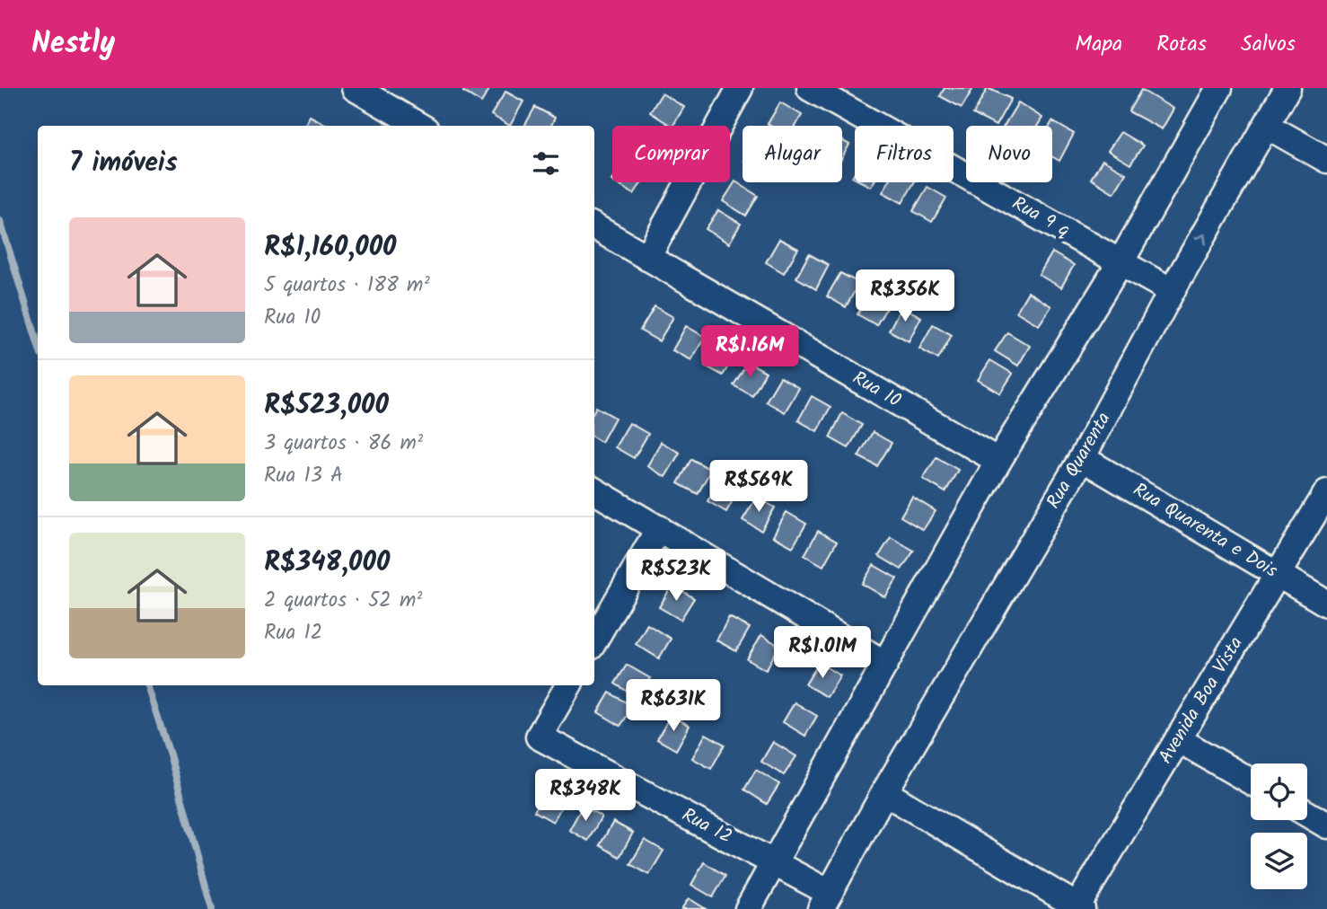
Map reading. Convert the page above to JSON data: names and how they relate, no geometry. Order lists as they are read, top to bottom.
{
  "streets": {
    "street": [
      "Rua 9 q",
      "Rua 10",
      "Rua Quarenta",
      "Rua Quarenta e Dois",
      "Avenida Boa Vista",
      "Rua 12"
    ]
  },
  "crossings": [
    ["Rua 9 q", "Rua Quarenta"],
    ["Rua Quarenta", "Rua Quarenta e Dois"],
    ["Rua Quarenta", "Rua 12"],
    ["Rua Quarenta e Dois", "Avenida Boa Vista"]
  ],
  "page": {
    "header": "Nestly",
    "nav": ["Mapa", "Rotas", "Salvos"],
    "chip": [
      "Comprar",
      "Alugar",
      "Filtros",
      "Novo"
    ],
    "heading": "7 imóveis",
    "list": [
      {
        "name": "R$1,160,000",
        "note": "5 quartos · 188 m² · Rua 10"
      },
      {
        "name": "R$523,000",
        "note": "3 quartos · 86 m² · Rua 13 A"
      },
      {
        "name": "R$348,000",
        "note": "2 quartos · 52 m² · Rua 12"
      }
    ],
    "price": [
      "R$356K",
      "R$1.16M",
      "R$569K",
      "R$523K",
      "R$1.01M",
      "R$631K",
      "R$348K"
    ]
  }
}
